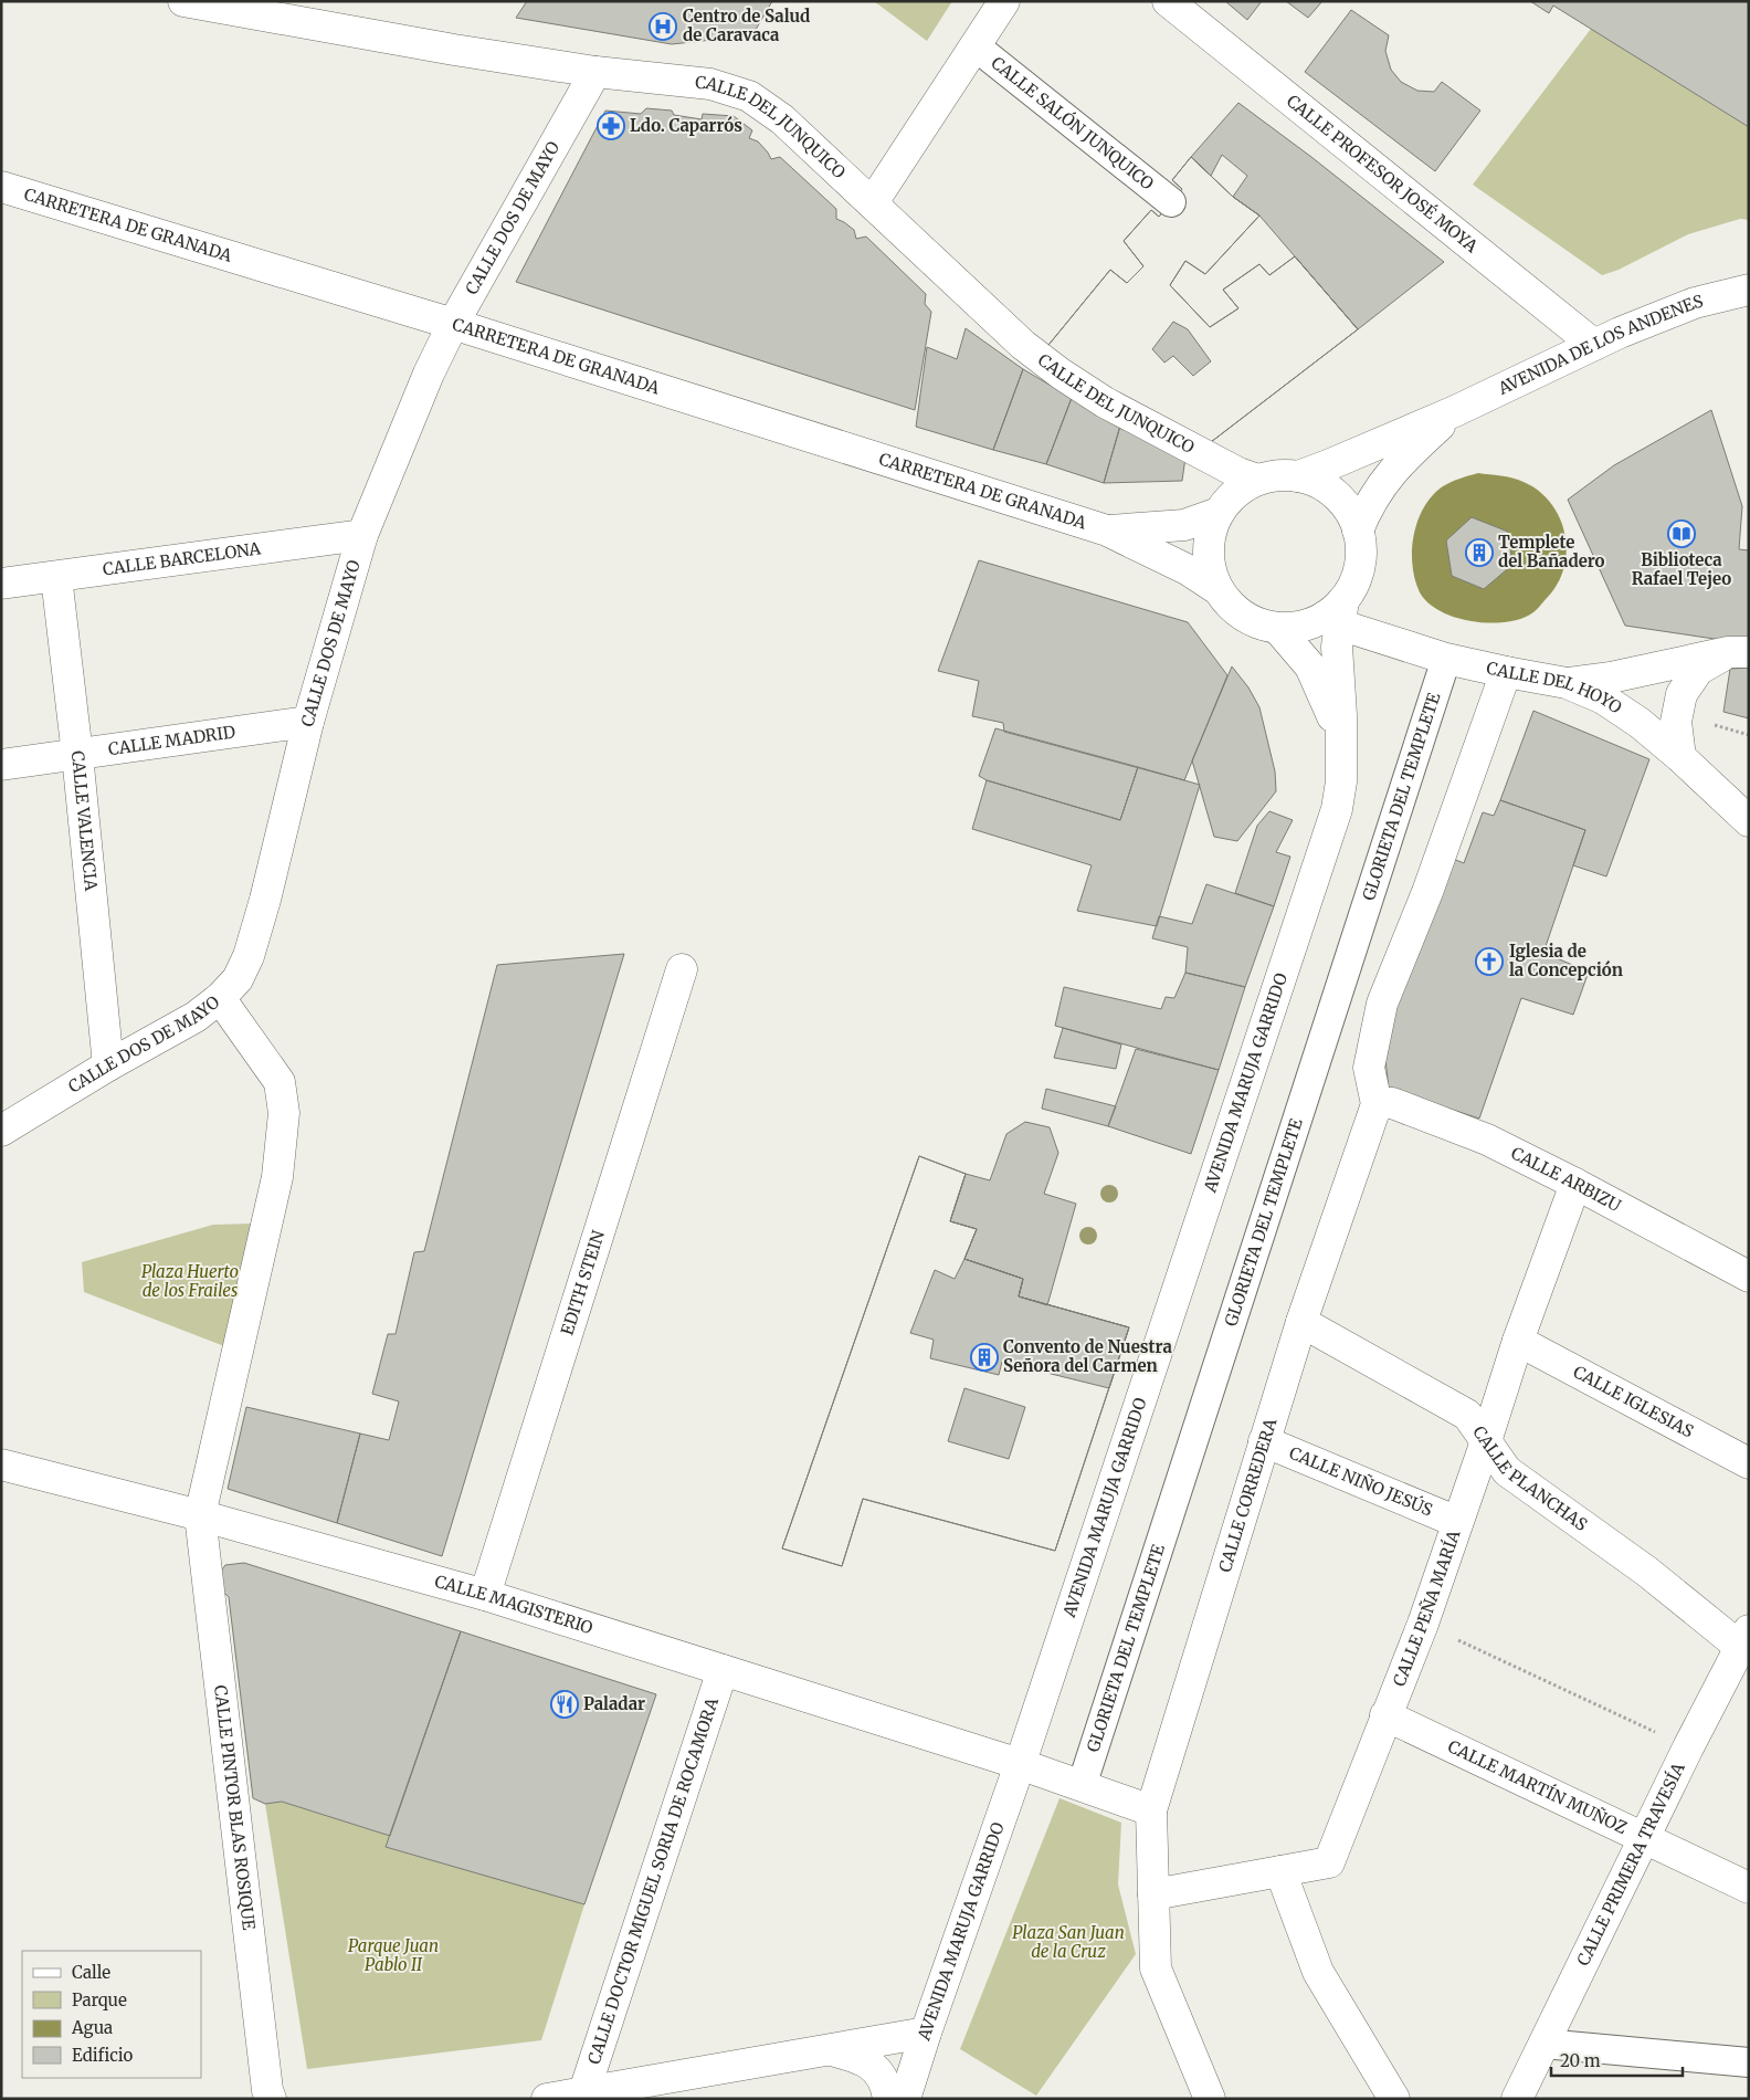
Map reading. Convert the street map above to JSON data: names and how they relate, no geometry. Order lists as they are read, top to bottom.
{
  "streets": {
    "street": [
      "CALLE SALÓN JUNQUICO",
      "CALLE DEL JUNQUICO",
      "CALLE PROFESOR JOSÉ MOYA",
      "CALLE DOS DE MAYO",
      "CARRETERA DE GRANADA",
      "AVENIDA DE LOS ANDENES",
      "CALLE BARCELONA",
      "CALLE DEL HOYO",
      "CALLE MADRID",
      "GLORIETA DEL TEMPLETE",
      "CALLE VALENCIA",
      "AVENIDA MARUJA GARRIDO",
      "CALLE ARBIZU",
      "EDITH STEIN",
      "CALLE IGLESIAS",
      "CALLE PLANCHAS",
      "CALLE NIÑO JESÚS",
      "CALLE CORREDERA",
      "CALLE MAGISTERIO",
      "CALLE PEÑA MARÍA",
      "CALLE MARTÍN MUÑOZ",
      "CALLE PINTOR BLAS ROSIQUE",
      "CALLE PRIMERA TRAVESÍA",
      "CALLE DOCTOR MIGUEL SORIA DE ROCAMORA"
    ]
  },
  "crossings": [
    ["CALLE DEL JUNQUICO", "CALLE DOS DE MAYO"],
    ["CALLE DEL JUNQUICO", "CARRETERA DE GRANADA"],
    ["CALLE DEL JUNQUICO", "CALLE DEL HOYO"],
    ["CALLE DEL JUNQUICO", "AVENIDA MARUJA GARRIDO"],
    ["CALLE PROFESOR JOSÉ MOYA", "AVENIDA DE LOS ANDENES"],
    ["CALLE DOS DE MAYO", "CARRETERA DE GRANADA"],
    ["CALLE DOS DE MAYO", "CALLE BARCELONA"],
    ["CALLE DOS DE MAYO", "CALLE MADRID"],
    ["CALLE DOS DE MAYO", "CALLE VALENCIA"],
    ["CALLE DOS DE MAYO", "CALLE PINTOR BLAS ROSIQUE"],
    ["CARRETERA DE GRANADA", "CALLE DEL HOYO"],
    ["CARRETERA DE GRANADA", "AVENIDA MARUJA GARRIDO"],
    ["CALLE BARCELONA", "CALLE VALENCIA"],
    ["CALLE DEL HOYO", "GLORIETA DEL TEMPLETE"],
    ["CALLE DEL HOYO", "AVENIDA MARUJA GARRIDO"],
    ["CALLE MADRID", "CALLE VALENCIA"],
    ["GLORIETA DEL TEMPLETE", "CALLE MAGISTERIO"],
    ["AVENIDA MARUJA GARRIDO", "CALLE MAGISTERIO"],
    ["CALLE ARBIZU", "CALLE CORREDERA"],
    ["CALLE ARBIZU", "CALLE PEÑA MARÍA"],
    ["EDITH STEIN", "CALLE MAGISTERIO"],
    ["CALLE IGLESIAS", "CALLE PEÑA MARÍA"],
    ["CALLE PLANCHAS", "CALLE CORREDERA"],
    ["CALLE PLANCHAS", "CALLE PEÑA MARÍA"],
    ["CALLE PLANCHAS", "CALLE PRIMERA TRAVESÍA"],
    ["CALLE NIÑO JESÚS", "CALLE CORREDERA"],
    ["CALLE NIÑO JESÚS", "CALLE PEÑA MARÍA"],
    ["CALLE CORREDERA", "CALLE MAGISTERIO"],
    ["CALLE CORREDERA", "CALLE PEÑA MARÍA"],
    ["CALLE MAGISTERIO", "CALLE PINTOR BLAS ROSIQUE"],
    ["CALLE MAGISTERIO", "CALLE DOCTOR MIGUEL SORIA DE ROCAMORA"],
    ["CALLE PEÑA MARÍA", "CALLE MARTÍN MUÑOZ"],
    ["CALLE MARTÍN MUÑOZ", "CALLE PRIMERA TRAVESÍA"]
  ],
  "parks": ["Plaza Huerto de los Frailes", "Plaza San Juan de la Cruz", "Parque Juan Pablo II"],
  "places": {
    "hospital": ["Centro de Salud de Caravaca"],
    "pharmacy": ["Ldo. Caparrós"],
    "library": ["Biblioteca Rafael Tejeo"],
    "building": ["Templete del Bañadero", "Convento de Nuestra Señora del Carmen"],
    "church": ["Iglesia de la Concepción"],
    "restaurant": ["Paladar"]
  },
  "legend": [
    "Calle",
    "Parque",
    "Agua",
    "Edificio"
  ],
  "scale_bar": "20 m"
}
